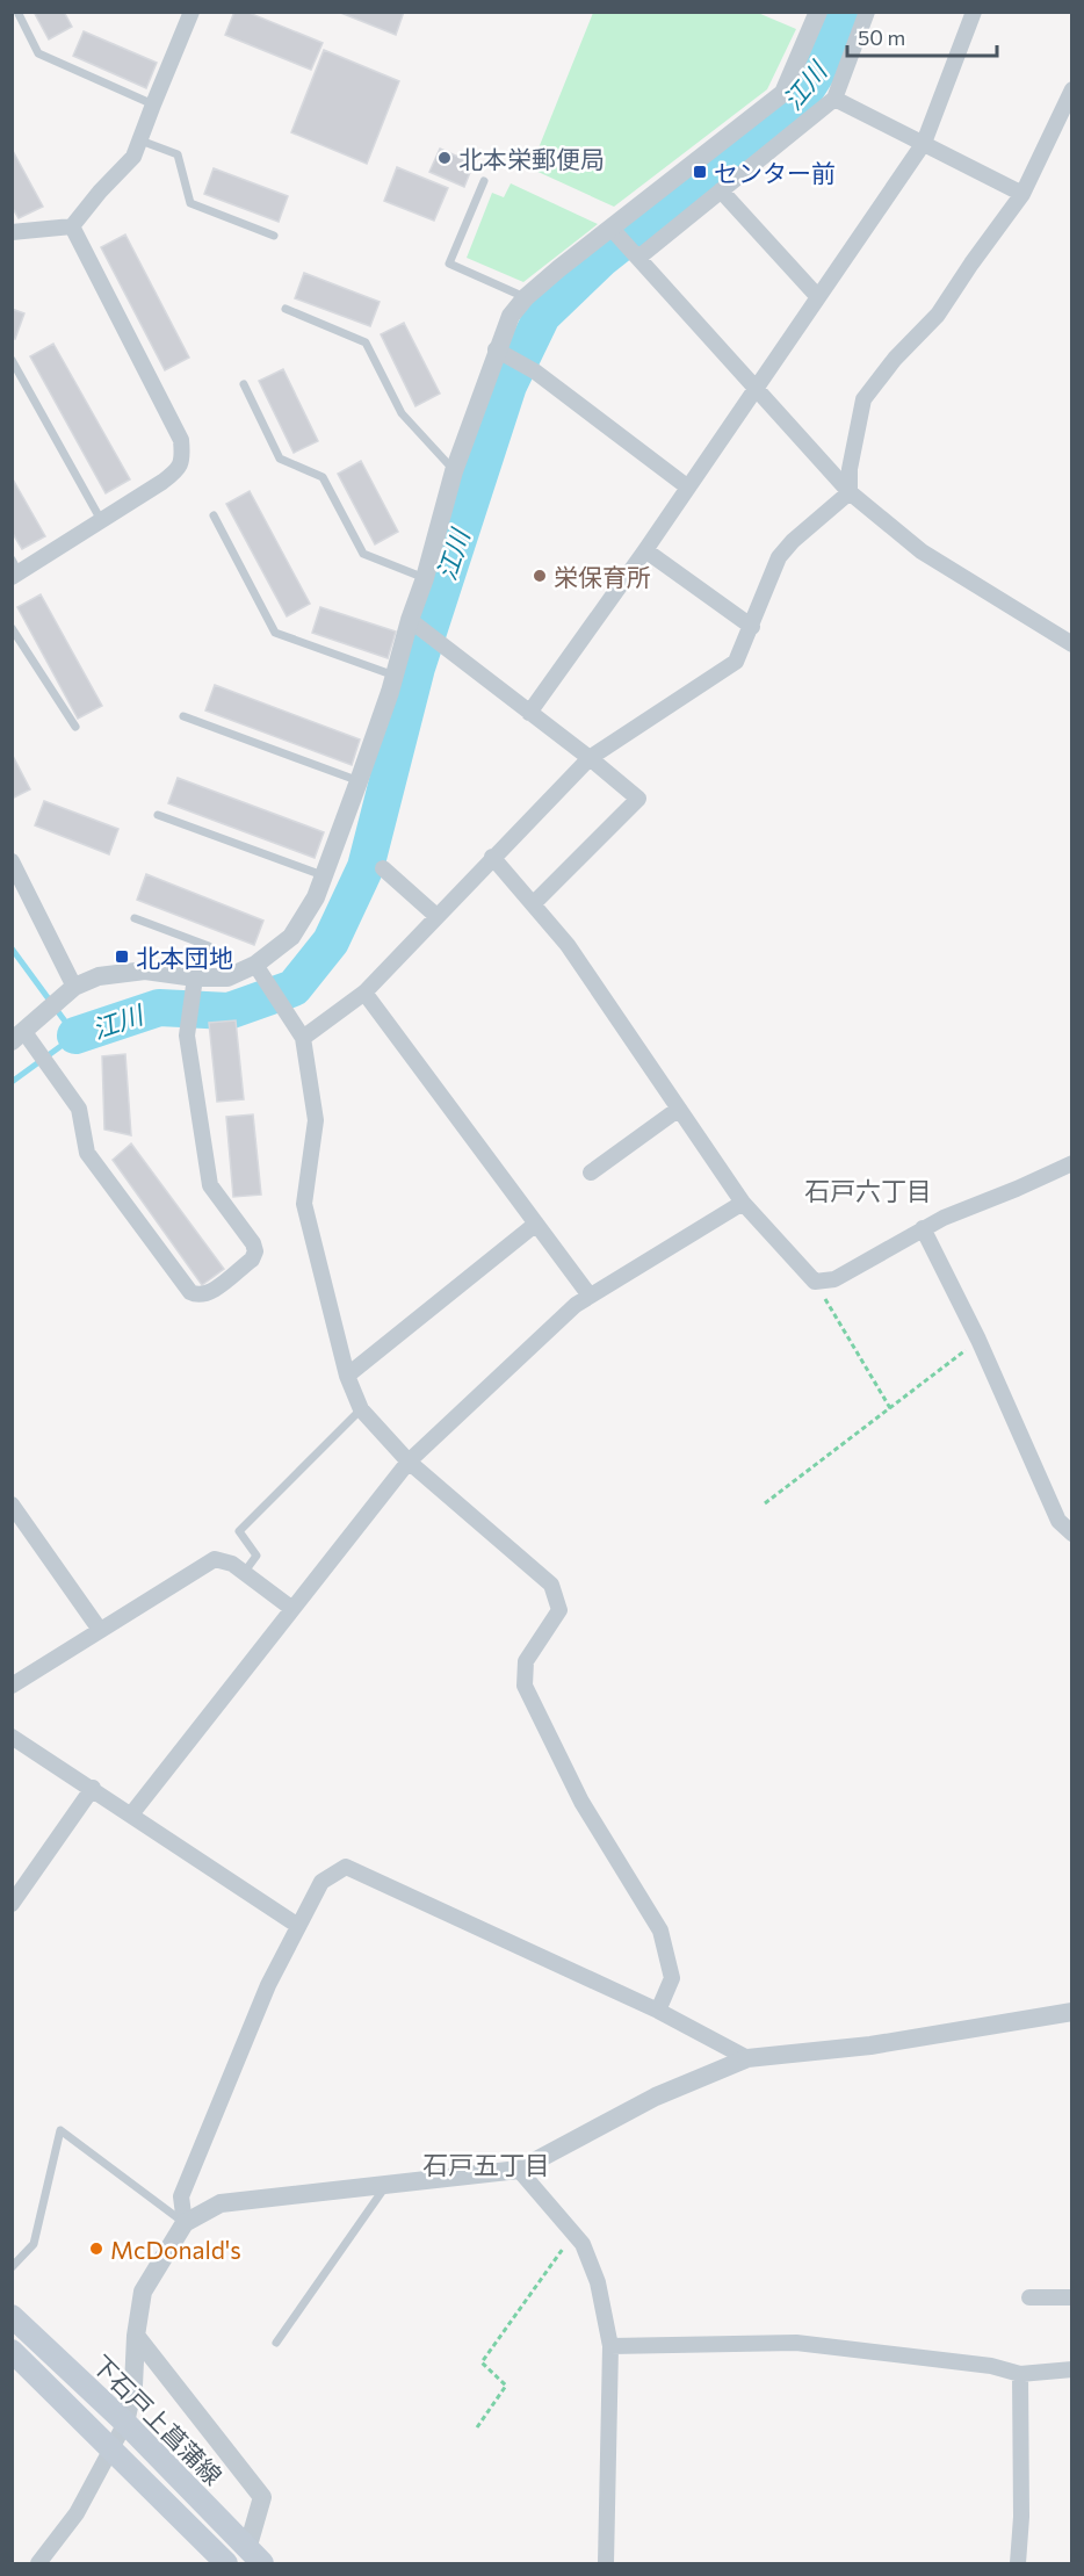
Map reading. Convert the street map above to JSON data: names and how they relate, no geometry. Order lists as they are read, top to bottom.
{
  "streets": {
    "main road": ["下石戸上菖蒲線"]
  },
  "districts": ["石戸六丁目", "石戸五丁目"],
  "water": ["江川"],
  "places": {
    "other": ["北本栄郵便局", "栄保育所", "McDonald's"],
    "transit": ["センター前", "北本団地"]
  },
  "scale_bar": "50 m"
}
